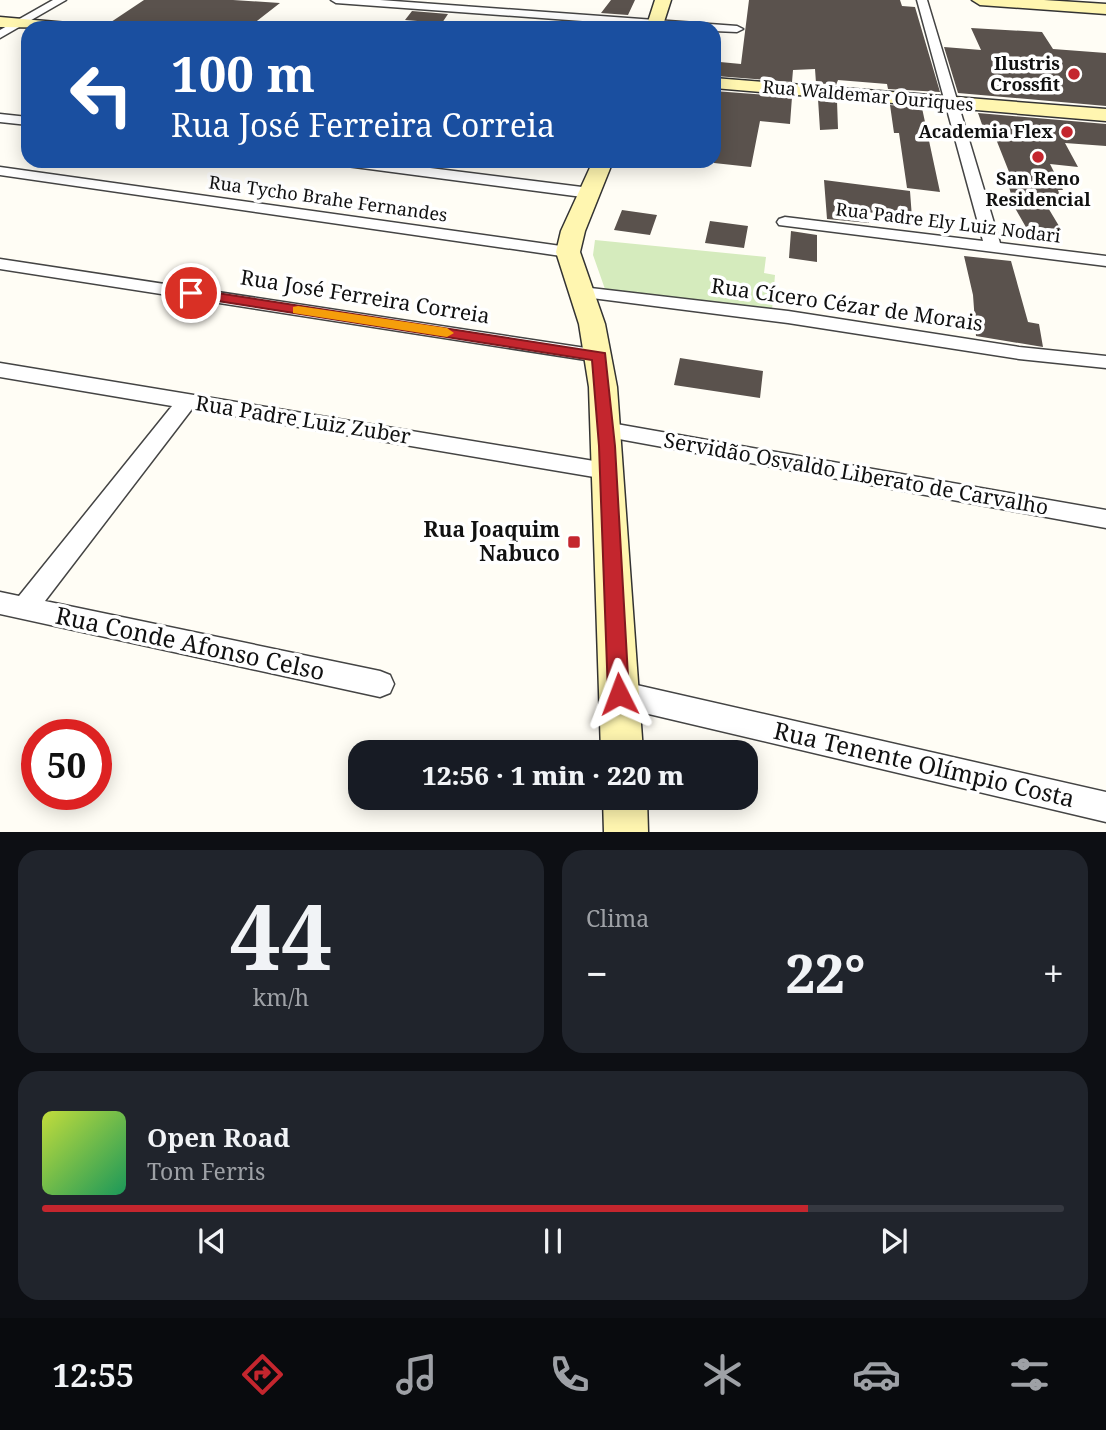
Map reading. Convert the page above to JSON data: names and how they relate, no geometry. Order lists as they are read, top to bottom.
{
  "streets": {
    "main road": ["Rua Waldemar Ouriques"],
    "street": [
      "Rua Tycho Brahe Fernandes",
      "Rua Padre Ely Luiz Nodari",
      "Rua José Ferreira Correia",
      "Rua Cícero Cézar de Morais",
      "Rua Padre Luiz Zuber",
      "Servidão Osvaldo Liberato de Carvalho",
      "Rua Conde Afonso Celso",
      "Rua Tenente Olímpio Costa"
    ]
  },
  "places": {
    "other": ["Ilustris Crossfit", "Academia Flex", "San Reno Residencial"],
    "transit": ["Rua Joaquim Nabuco"]
  },
  "page": {
    "turn": ["100 m", "Rua José Ferreira Correia"],
    "limit": "50",
    "trip": "12:56 · 1 min · 220 m",
    "tile": [
      ["44", "km/h"],
      "Clima"
    ],
    "heat": ["−", "22°", "+"],
    "song": ["Open Road", "Tom Ferris"],
    "tabs": "12:55"
  }
}
